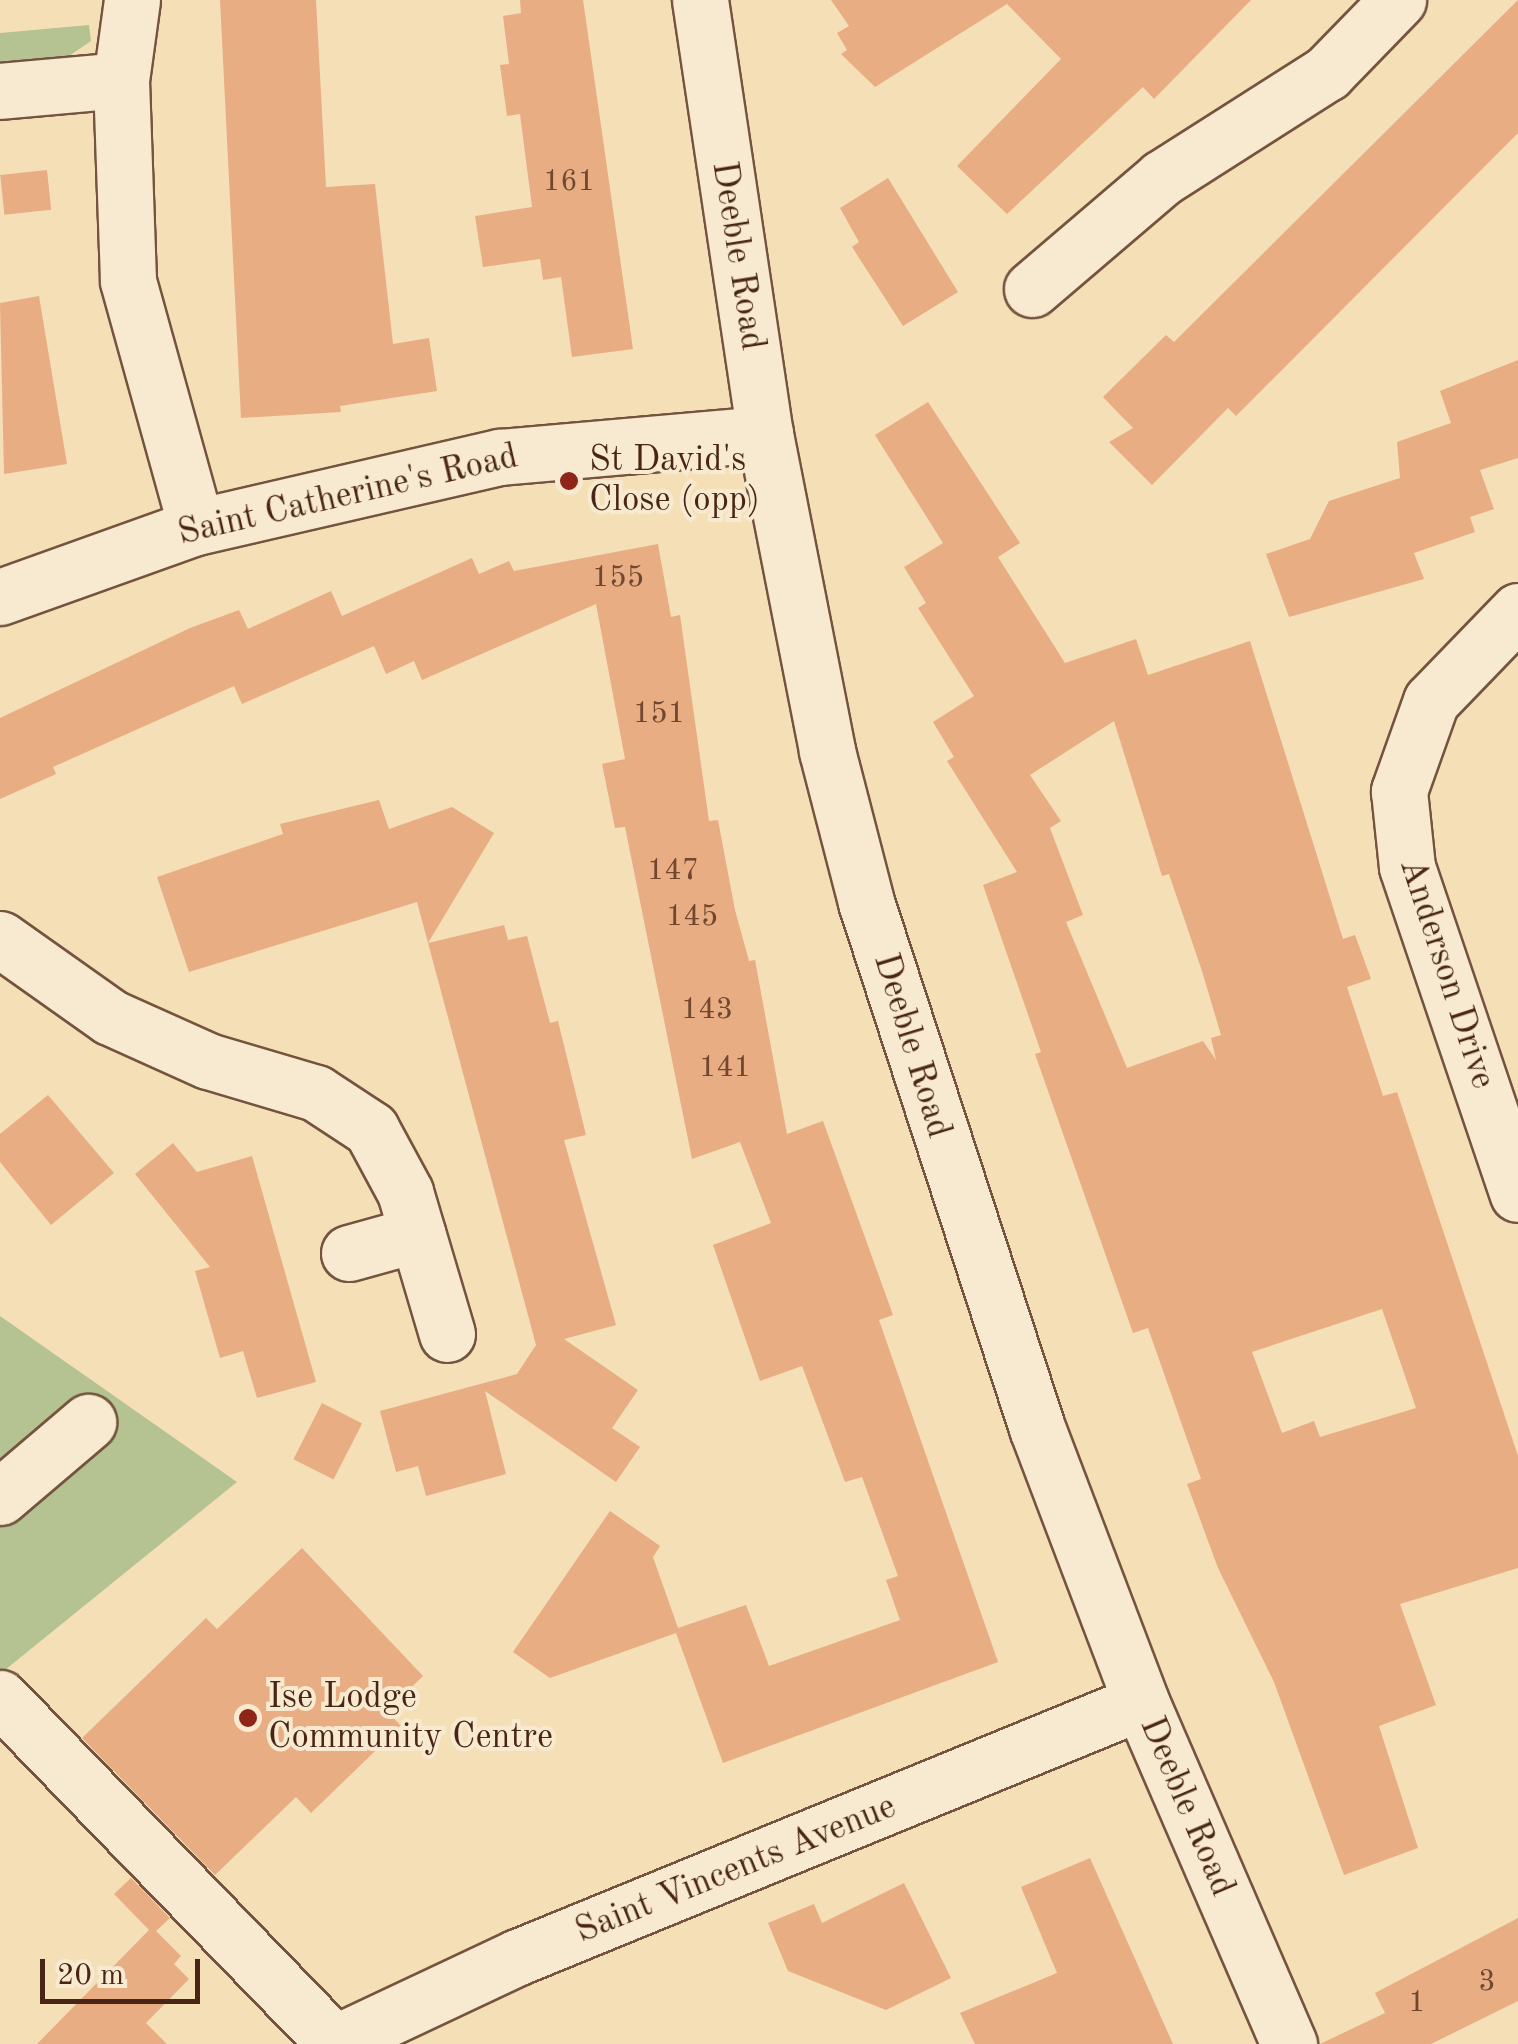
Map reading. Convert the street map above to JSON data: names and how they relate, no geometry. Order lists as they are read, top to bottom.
{
  "streets": {
    "street": [
      "Deeble Road",
      "Saint Catherine's Road",
      "Anderson Drive",
      "Saint Vincents Avenue"
    ]
  },
  "crossings": [
    ["Deeble Road", "Saint Catherine's Road"],
    ["Deeble Road", "Saint Vincents Avenue"]
  ],
  "places": ["St David's Close (opp)", "Ise Lodge Community Centre"],
  "house_numbers": [
    "161",
    "155",
    "151",
    "147",
    "145",
    "143",
    "141",
    "3",
    "1"
  ],
  "scale_bar": "20 m"
}
